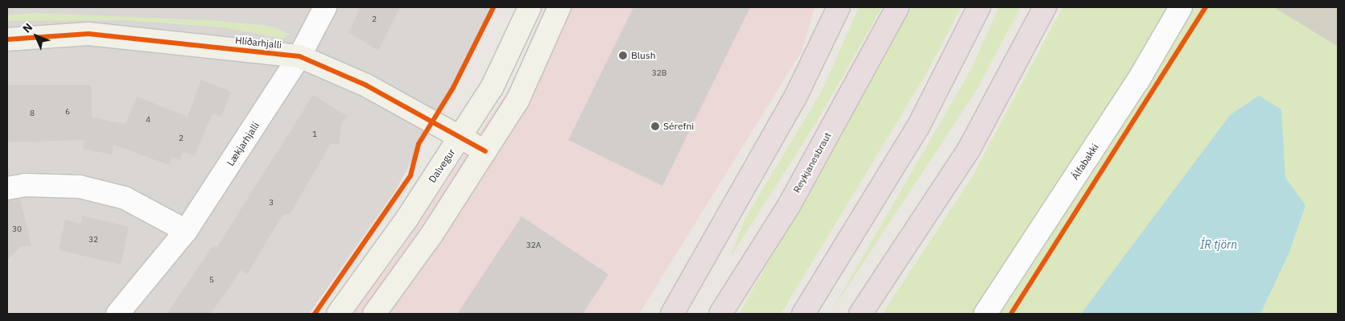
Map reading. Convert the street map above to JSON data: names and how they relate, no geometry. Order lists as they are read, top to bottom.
{
  "streets": {
    "highway": ["Reykjanesbraut"],
    "street": [
      "Hlíðarhjalli",
      "Lækjarhjalli",
      "Álfabakki",
      "Dalvegur"
    ]
  },
  "crossings": [
    ["Hlíðarhjalli", "Lækjarhjalli"],
    ["Hlíðarhjalli", "Dalvegur"]
  ],
  "water": ["ÍR tjörn"],
  "places": ["Blush", "Sérefni"],
  "house_numbers": [
    "2",
    "32B",
    "6",
    "8",
    "4",
    "1",
    "2",
    "3",
    "30",
    "32",
    "32A",
    "5"
  ],
  "north": "top left"
}
